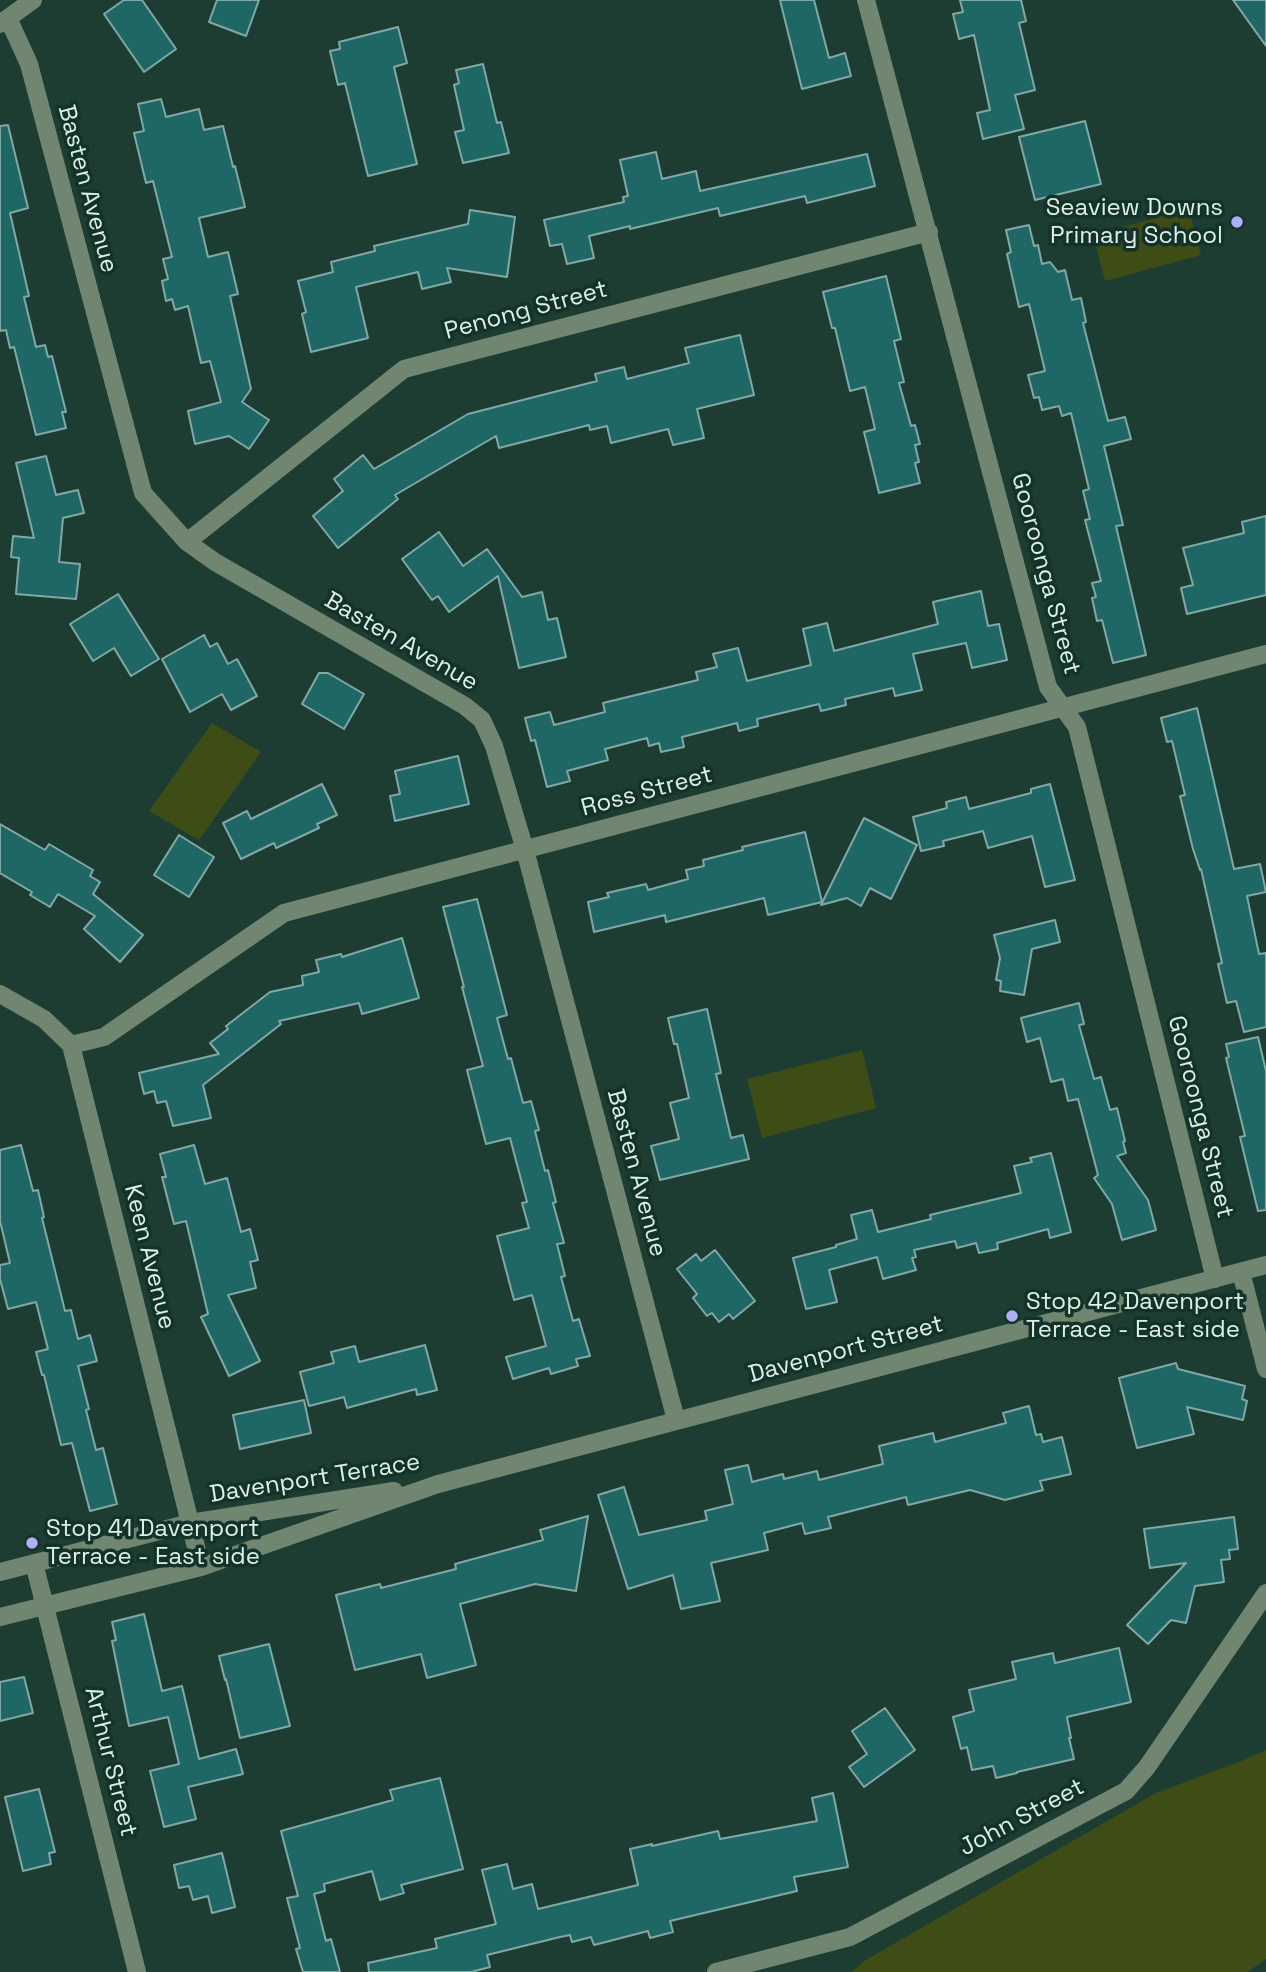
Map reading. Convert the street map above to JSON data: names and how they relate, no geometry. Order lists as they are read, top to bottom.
{
  "streets": {
    "street": [
      "Basten Avenue",
      "Penong Street",
      "Gooroonga Street",
      "Ross Street",
      "Keen Avenue",
      "Davenport Street",
      "Davenport Terrace",
      "Arthur Street",
      "John Street"
    ]
  },
  "crossings": [
    ["Basten Avenue", "Penong Street"],
    ["Basten Avenue", "Ross Street"],
    ["Basten Avenue", "Davenport Street"],
    ["Penong Street", "Gooroonga Street"],
    ["Gooroonga Street", "Ross Street"],
    ["Gooroonga Street", "Davenport Street"],
    ["Ross Street", "Keen Avenue"],
    ["Keen Avenue", "Davenport Terrace"],
    ["Davenport Street", "Davenport Terrace"],
    ["Davenport Terrace", "Arthur Street"]
  ],
  "places": ["Seaview Downs Primary School", "Stop 42 Davenport Terrace - East side", "Stop 41 Davenport Terrace - East side"]
}
